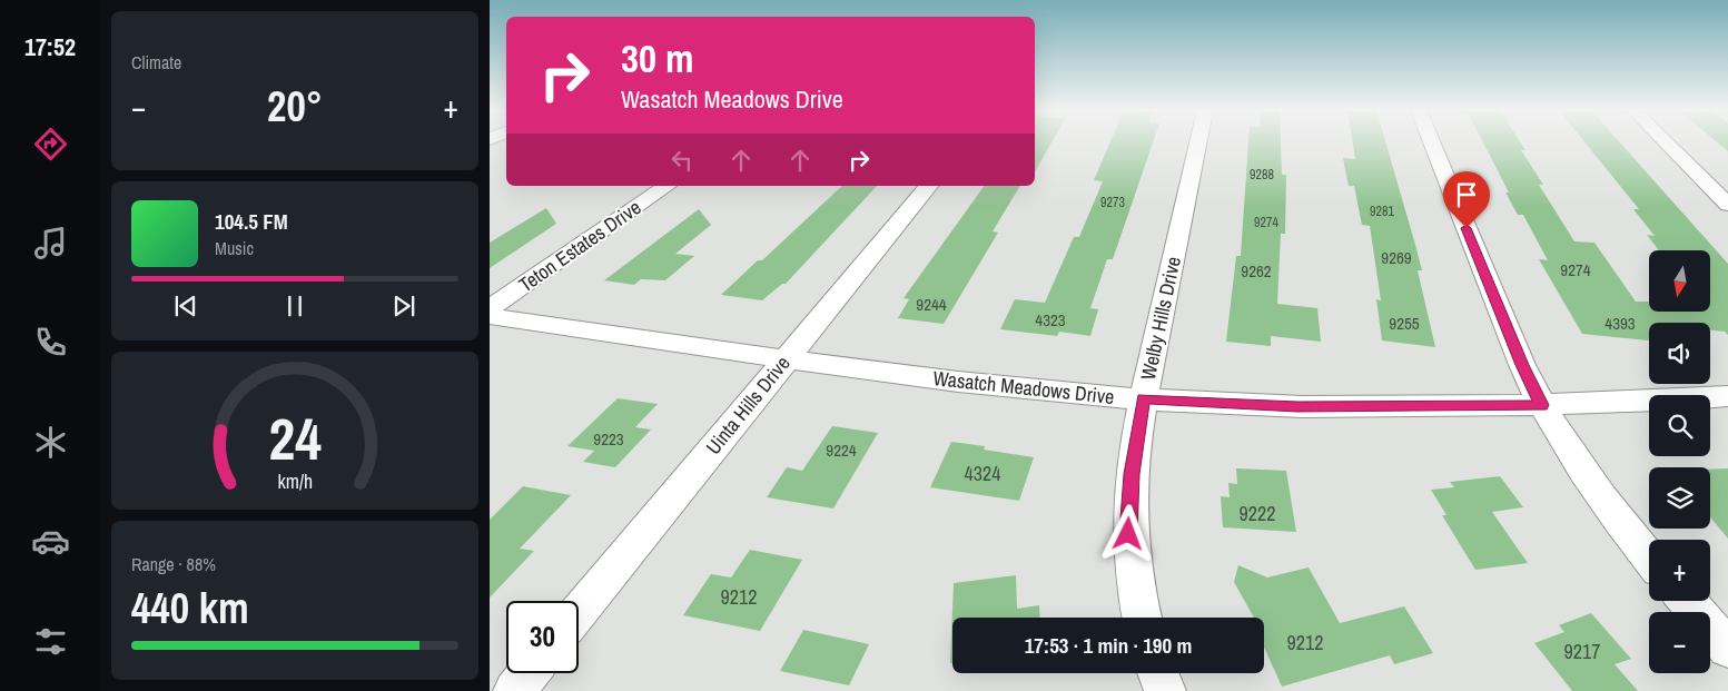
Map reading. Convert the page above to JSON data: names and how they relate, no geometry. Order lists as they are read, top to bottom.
{
  "streets": {
    "street": [
      "Teton Estates Drive",
      "Welby Hills Drive",
      "Wasatch Meadows Drive",
      "Uinta Hills Drive"
    ]
  },
  "crossings": [
    ["Welby Hills Drive", "Wasatch Meadows Drive"],
    ["Wasatch Meadows Drive", "Uinta Hills Drive"]
  ],
  "house_numbers": [
    "9288",
    "9273",
    "9281",
    "9274",
    "9269",
    "9274",
    "9262",
    "9244",
    "4323",
    "9255",
    "4393",
    "9223",
    "9224",
    "4324",
    "9222",
    "9212",
    "9212",
    "9217"
  ],
  "north": "bottom",
  "page": {
    "tabs": "17:52",
    "tile": [
      "Climate",
      ["Range · 88%", "440 km"]
    ],
    "turn": ["30 m", "Wasatch Meadows Drive"],
    "heat": ["−", "20°", "+"],
    "song": ["104.5 FM", "Music"],
    "map_buttons": ["+", "−"],
    "limit": "30",
    "trip": "17:53 · 1 min · 190 m",
    "gauge": ["24", "km/h"]
  }
}
